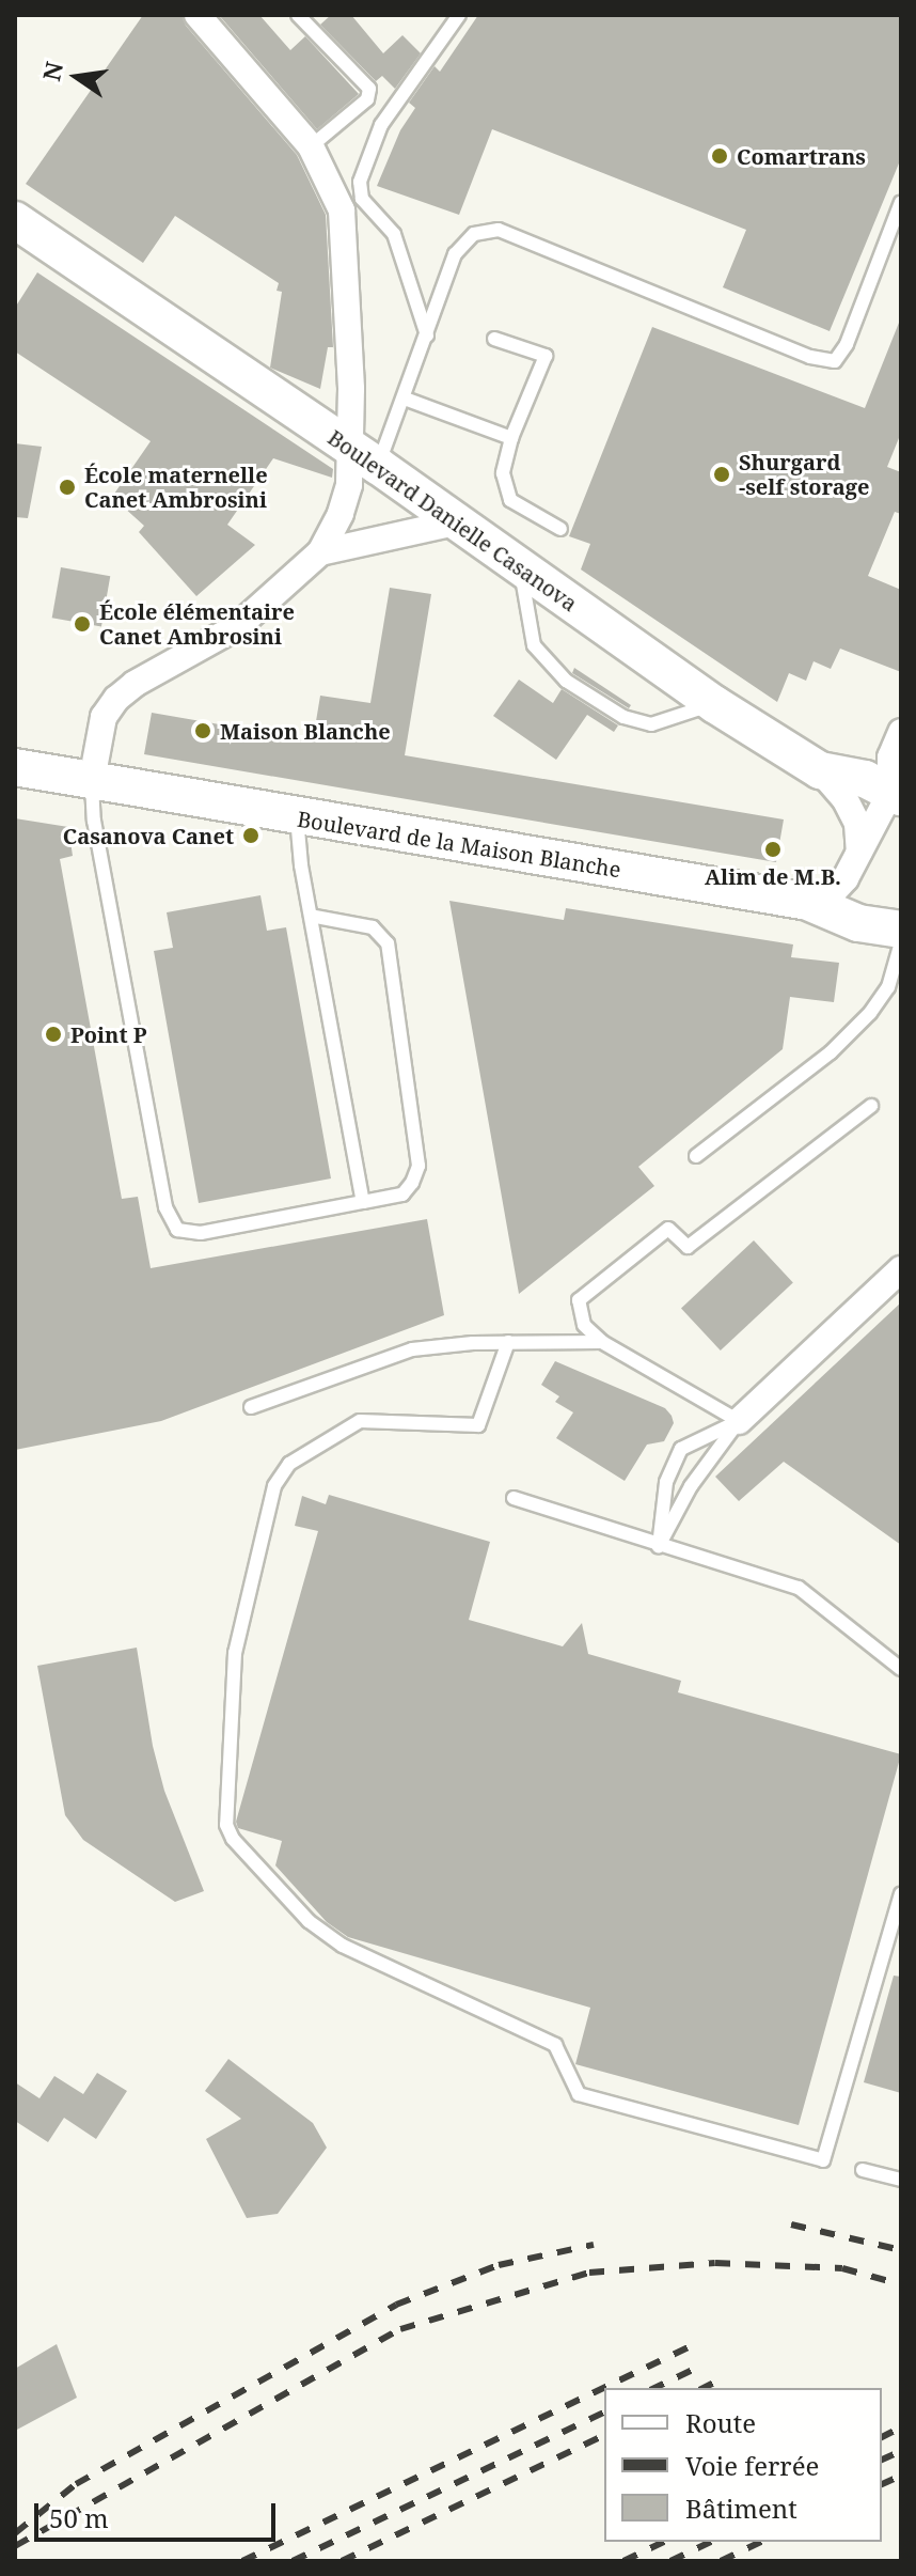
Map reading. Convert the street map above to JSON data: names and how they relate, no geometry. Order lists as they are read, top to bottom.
{
  "streets": {
    "street": ["Boulevard Danielle Casanova", "Boulevard de la Maison Blanche"]
  },
  "places": [
    "Comartrans",
    "Shurgard -self storage",
    "École maternelle Canet Ambrosini",
    "École élémentaire Canet Ambrosini",
    "Maison Blanche",
    "Casanova Canet",
    "Alim de M.B.",
    "Point P"
  ],
  "legend": ["Route", "Voie ferrée", "Bâtiment"],
  "scale_bar": "50 m",
  "north": "left"
}
